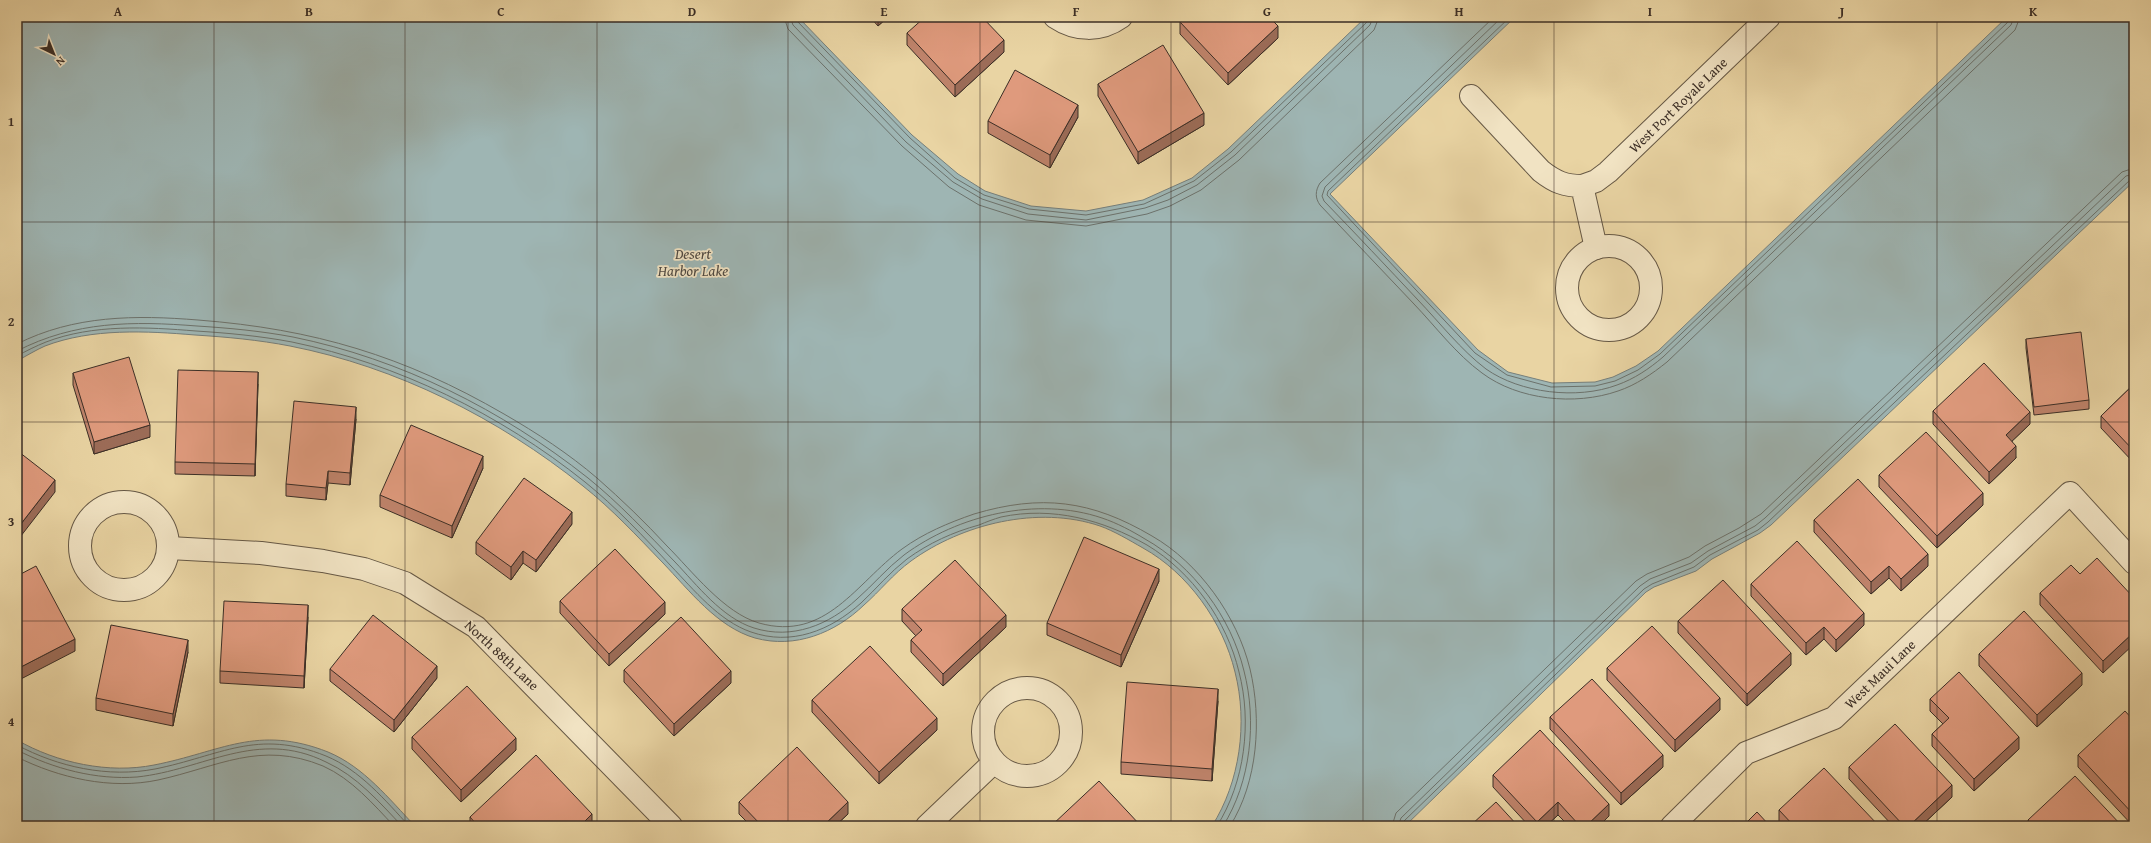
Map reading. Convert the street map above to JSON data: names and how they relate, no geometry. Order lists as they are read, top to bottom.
{
  "streets": {
    "street": ["West Port Royale Lane", "North 88th Lane", "West Maui Lane"]
  },
  "water": ["Desert Harbor Lake"],
  "north": "bottom right",
  "grid": {
    "columns": [
      "A",
      "B",
      "C",
      "D",
      "E",
      "F",
      "G",
      "H",
      "I",
      "J",
      "K"
    ],
    "rows": [
      "1",
      "2",
      "3",
      "4"
    ]
  }
}
